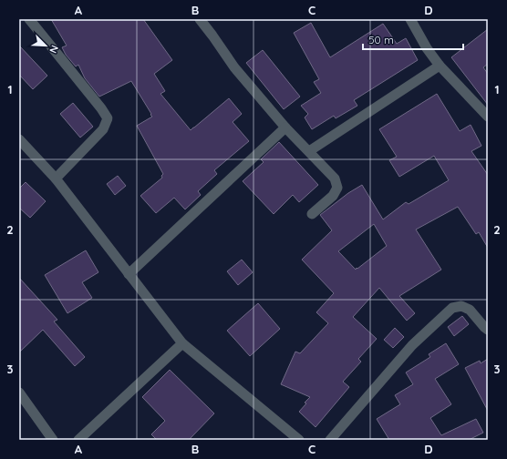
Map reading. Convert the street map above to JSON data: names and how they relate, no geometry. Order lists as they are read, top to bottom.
{
  "scale_bar": "50 m",
  "north": "bottom right",
  "grid": {
    "columns": [
      "A",
      "B",
      "C",
      "D"
    ],
    "rows": ["1", "2", "3"]
  }
}
